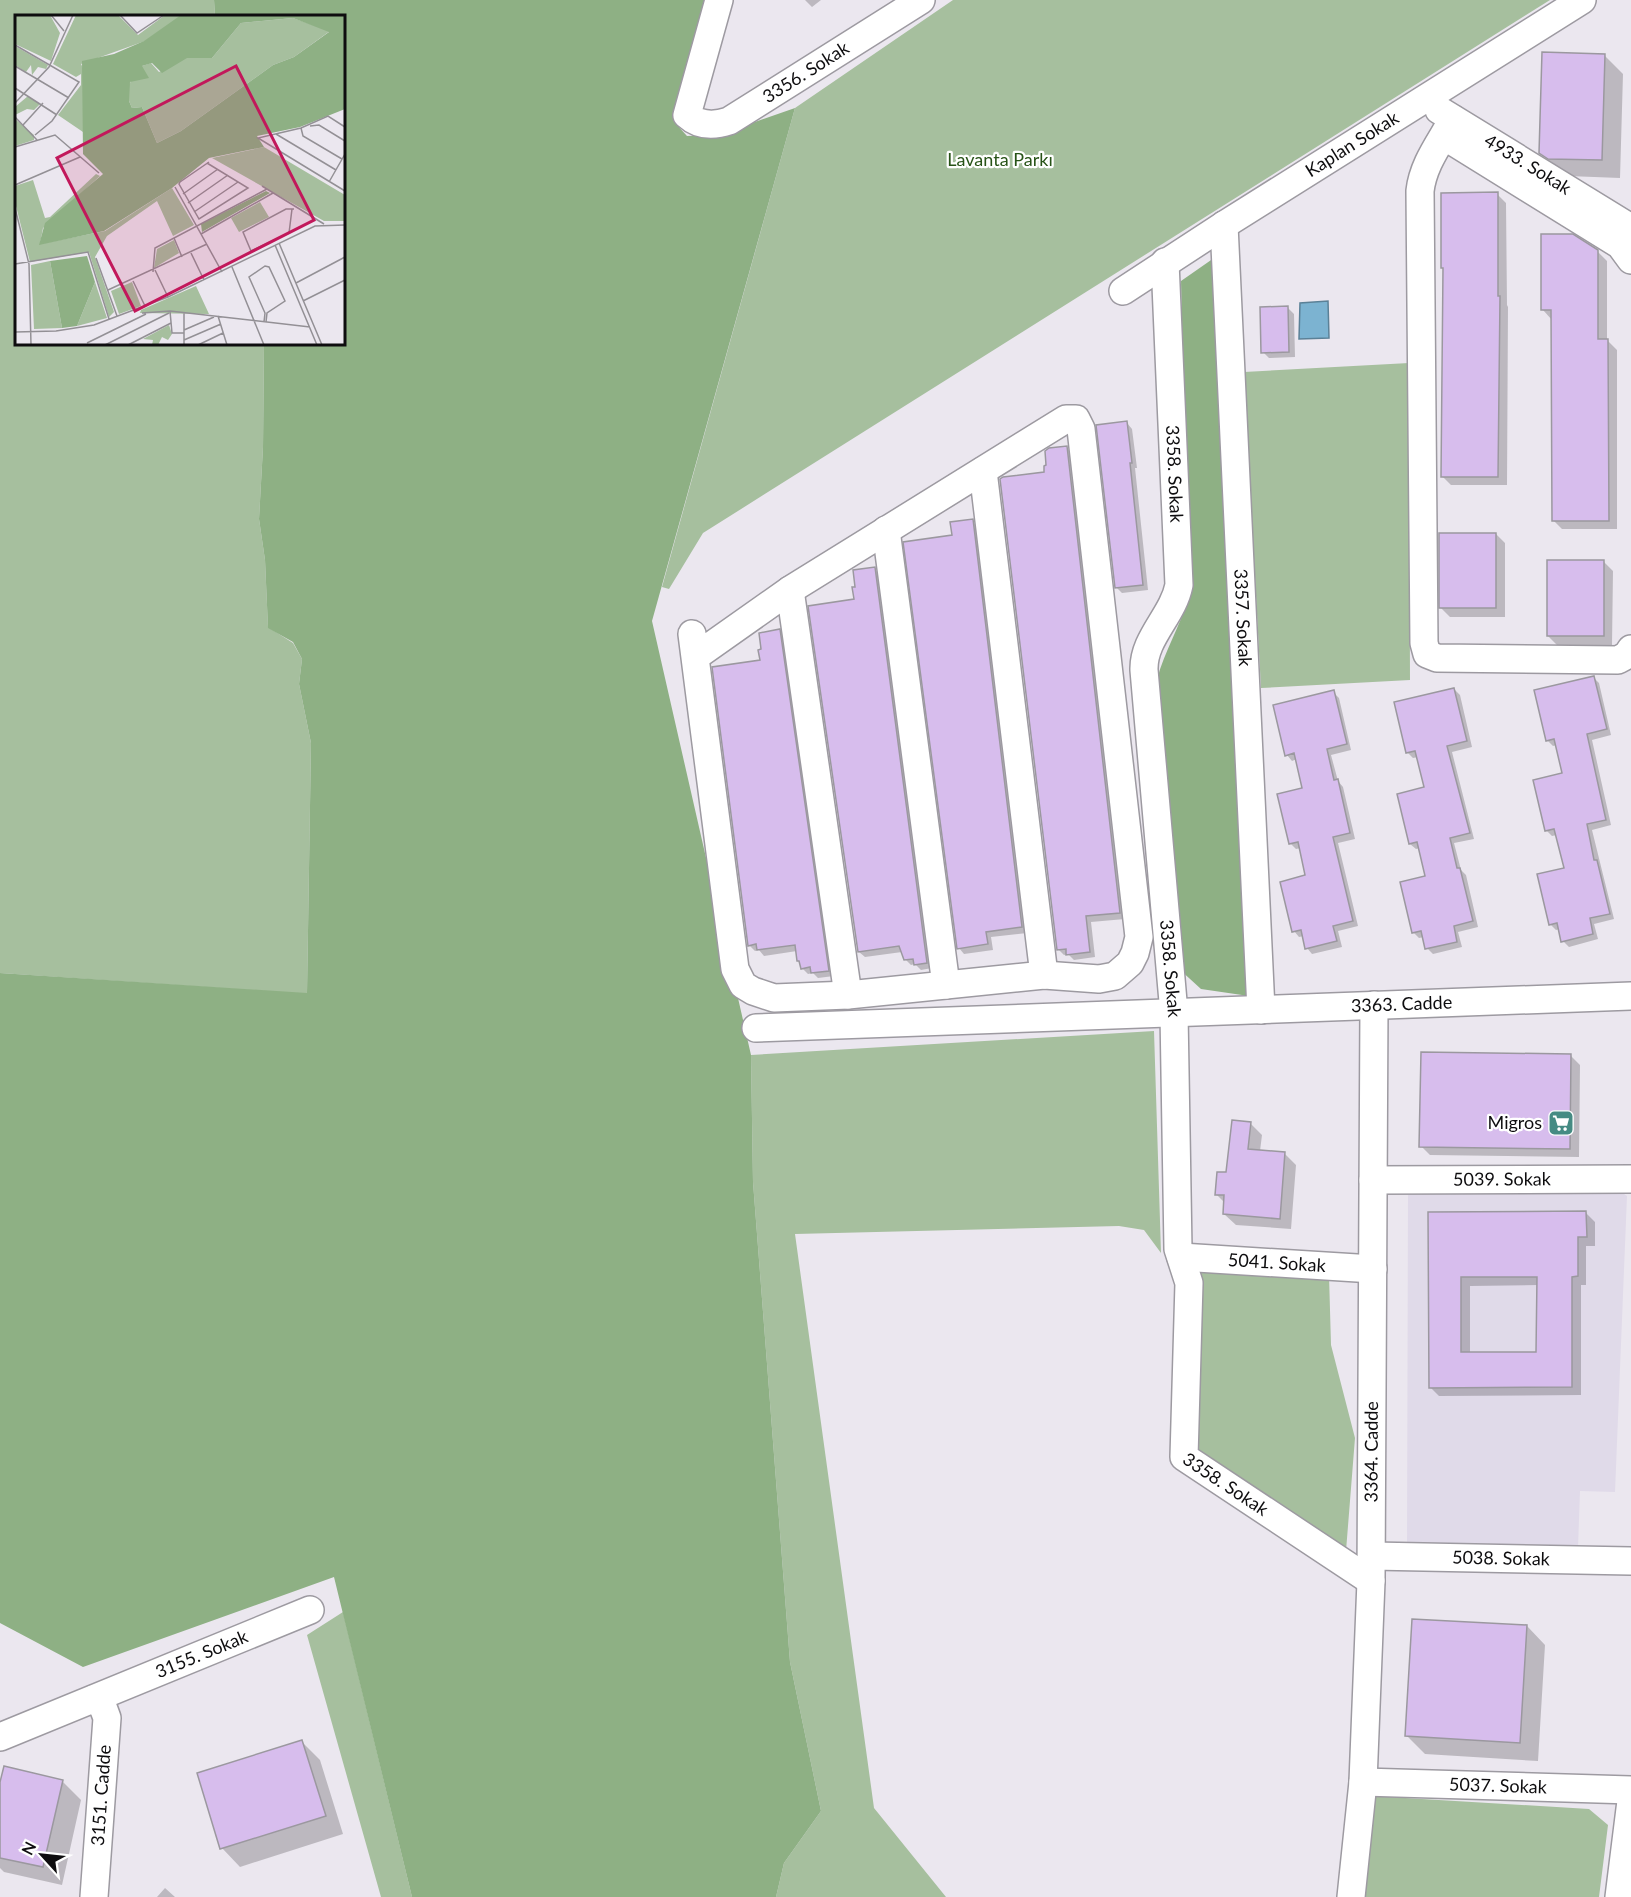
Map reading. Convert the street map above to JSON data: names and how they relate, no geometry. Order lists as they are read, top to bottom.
{
  "streets": {
    "street": [
      "3356. Sokak",
      "Kaplan Sokak",
      "4933. Sokak",
      "3358. Sokak",
      "3357. Sokak",
      "3363. Cadde",
      "5039. Sokak",
      "5041. Sokak",
      "3364. Cadde",
      "5038. Sokak",
      "3155. Sokak",
      "5037. Sokak",
      "3151. Cadde"
    ]
  },
  "crossings": [
    ["Kaplan Sokak", "4933. Sokak"],
    ["Kaplan Sokak", "3358. Sokak"],
    ["Kaplan Sokak", "3357. Sokak"],
    ["3358. Sokak", "3363. Cadde"],
    ["3358. Sokak", "5041. Sokak"],
    ["3358. Sokak", "3364. Cadde"],
    ["3358. Sokak", "5038. Sokak"],
    ["3357. Sokak", "3363. Cadde"],
    ["3363. Cadde", "3364. Cadde"],
    ["5039. Sokak", "3364. Cadde"],
    ["5041. Sokak", "3364. Cadde"],
    ["3364. Cadde", "5038. Sokak"],
    ["3364. Cadde", "5037. Sokak"],
    ["3155. Sokak", "3151. Cadde"]
  ],
  "parks": ["Lavanta Parkı"],
  "places": {
    "supermarket": ["Migros"]
  },
  "north": "top left"
}
